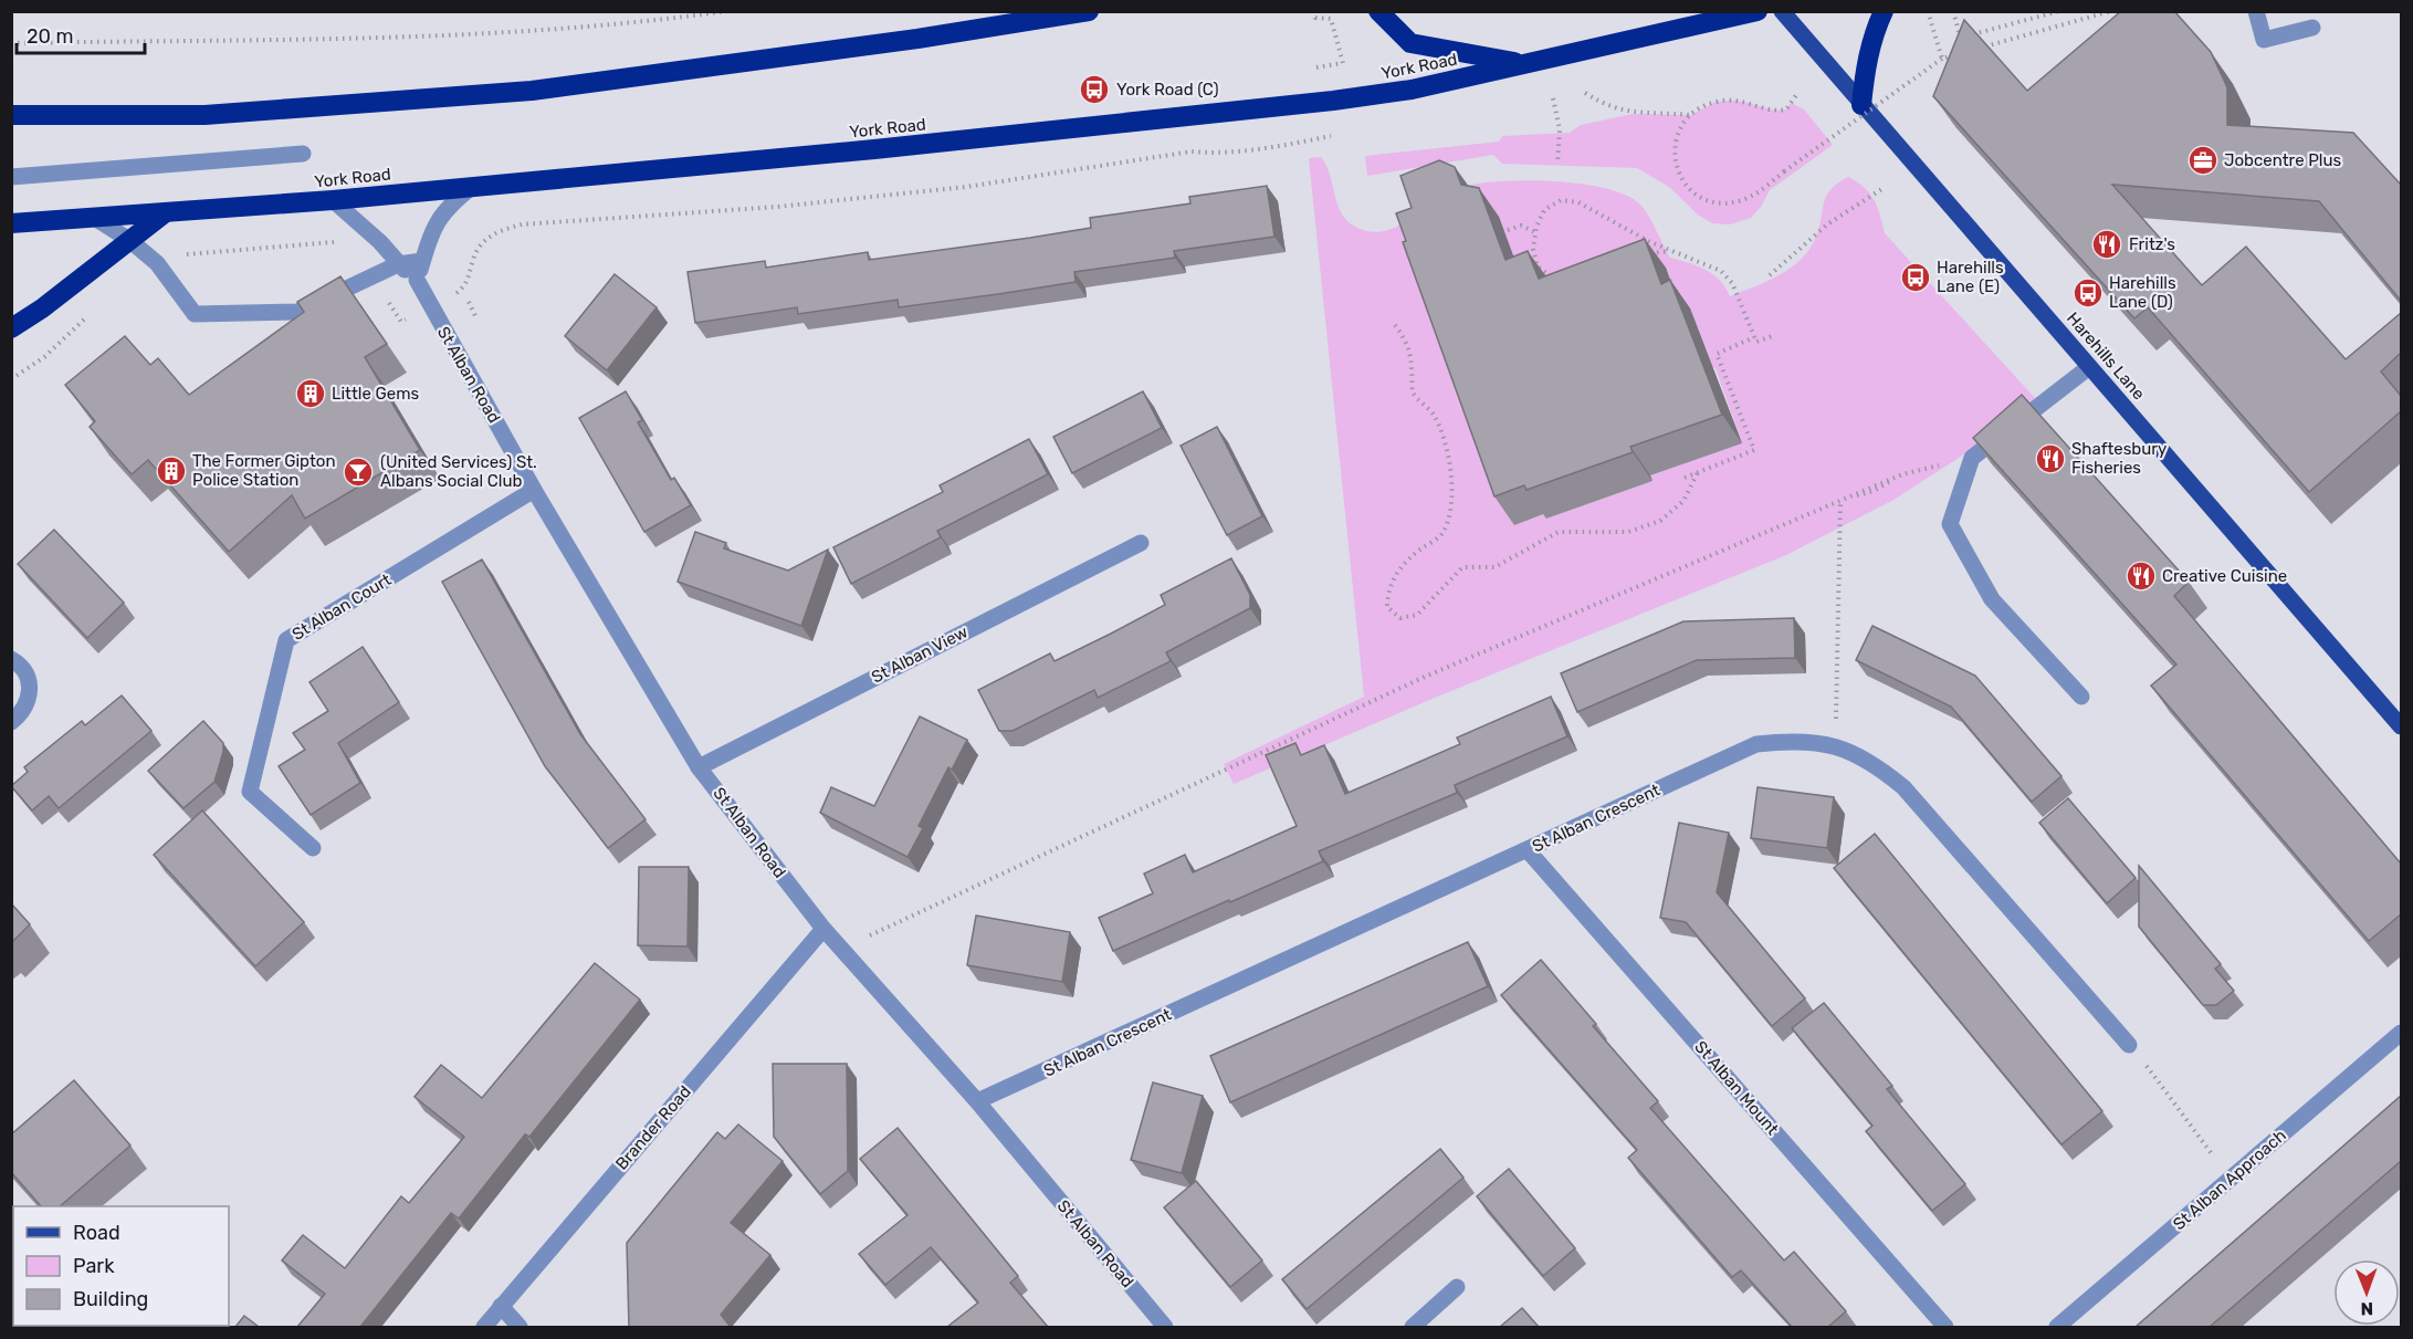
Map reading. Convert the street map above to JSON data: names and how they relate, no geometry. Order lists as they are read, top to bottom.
{
  "streets": {
    "highway": ["York Road"],
    "main road": ["Harehills Lane"],
    "street": [
      "St Alban Road",
      "St Alban Court",
      "St Alban View",
      "St Alban Crescent",
      "St Alban Mount",
      "Brander Road",
      "St Alban Approach"
    ]
  },
  "crossings": [
    ["York Road", "St Alban Road"],
    ["St Alban Road", "St Alban Court"],
    ["St Alban Road", "St Alban View"],
    ["St Alban Road", "St Alban Crescent"],
    ["St Alban Road", "Brander Road"],
    ["St Alban Crescent", "St Alban Mount"]
  ],
  "places": {
    "bus stop": ["York Road (C)", "Harehills Lane (E)", "Harehills Lane (D)"],
    "office": ["Jobcentre Plus"],
    "restaurant": ["Fritz's", "Shaftesbury Fisheries", "Creative Cuisine"],
    "building": ["Little Gems", "The Former Gipton Police Station"],
    "bar": ["(United Services) St. Albans Social Club"]
  },
  "legend": ["Road", "Park", "Building"],
  "scale_bar": "20 m",
  "north": "bottom"
}
